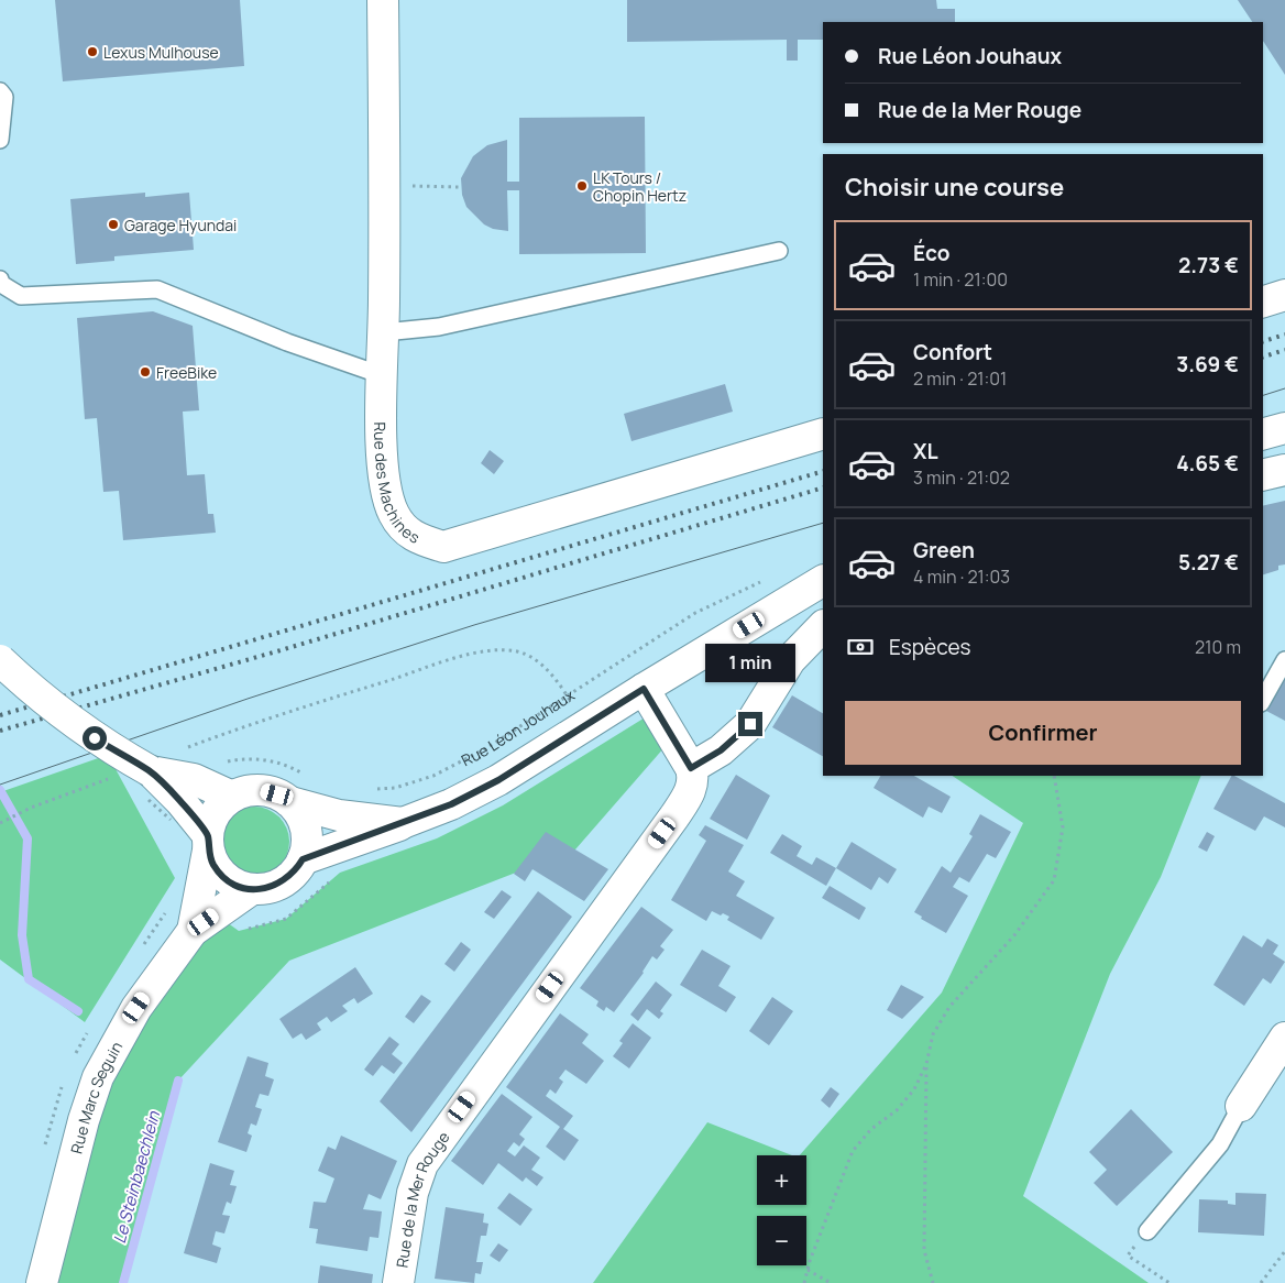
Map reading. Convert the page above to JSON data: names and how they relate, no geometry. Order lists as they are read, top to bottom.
{
  "streets": {
    "street": ["Rue des Machines", "Rue Marc Seguin", "Rue de la Mer Rouge"],
    "path": ["Rue Léon Jouhaux"]
  },
  "water": ["Le Steinbaechlein"],
  "places": [
    "Lexus Mulhouse",
    "LK Tours / Chopin Hertz",
    "Garage Hyundai",
    "FreeBike"
  ],
  "page": {
    "banner": ["Rue Léon Jouhaux", "Rue de la Mer Rouge"],
    "heading": "Choisir une course",
    "list": [
      {
        "name": "Éco",
        "note": "1 min · 21:00",
        "value": "2.73 €"
      },
      {
        "name": "Confort",
        "note": "2 min · 21:01",
        "value": "3.69 €"
      },
      {
        "name": "XL",
        "note": "3 min · 21:02",
        "value": "4.65 €"
      },
      {
        "name": "Green",
        "note": "4 min · 21:03",
        "value": "5.27 €"
      }
    ],
    "pay": ["Espèces", "210 m"],
    "bubble": "1 min",
    "buttons": "Confirmer",
    "map_buttons": ["+", "−"]
  }
}
